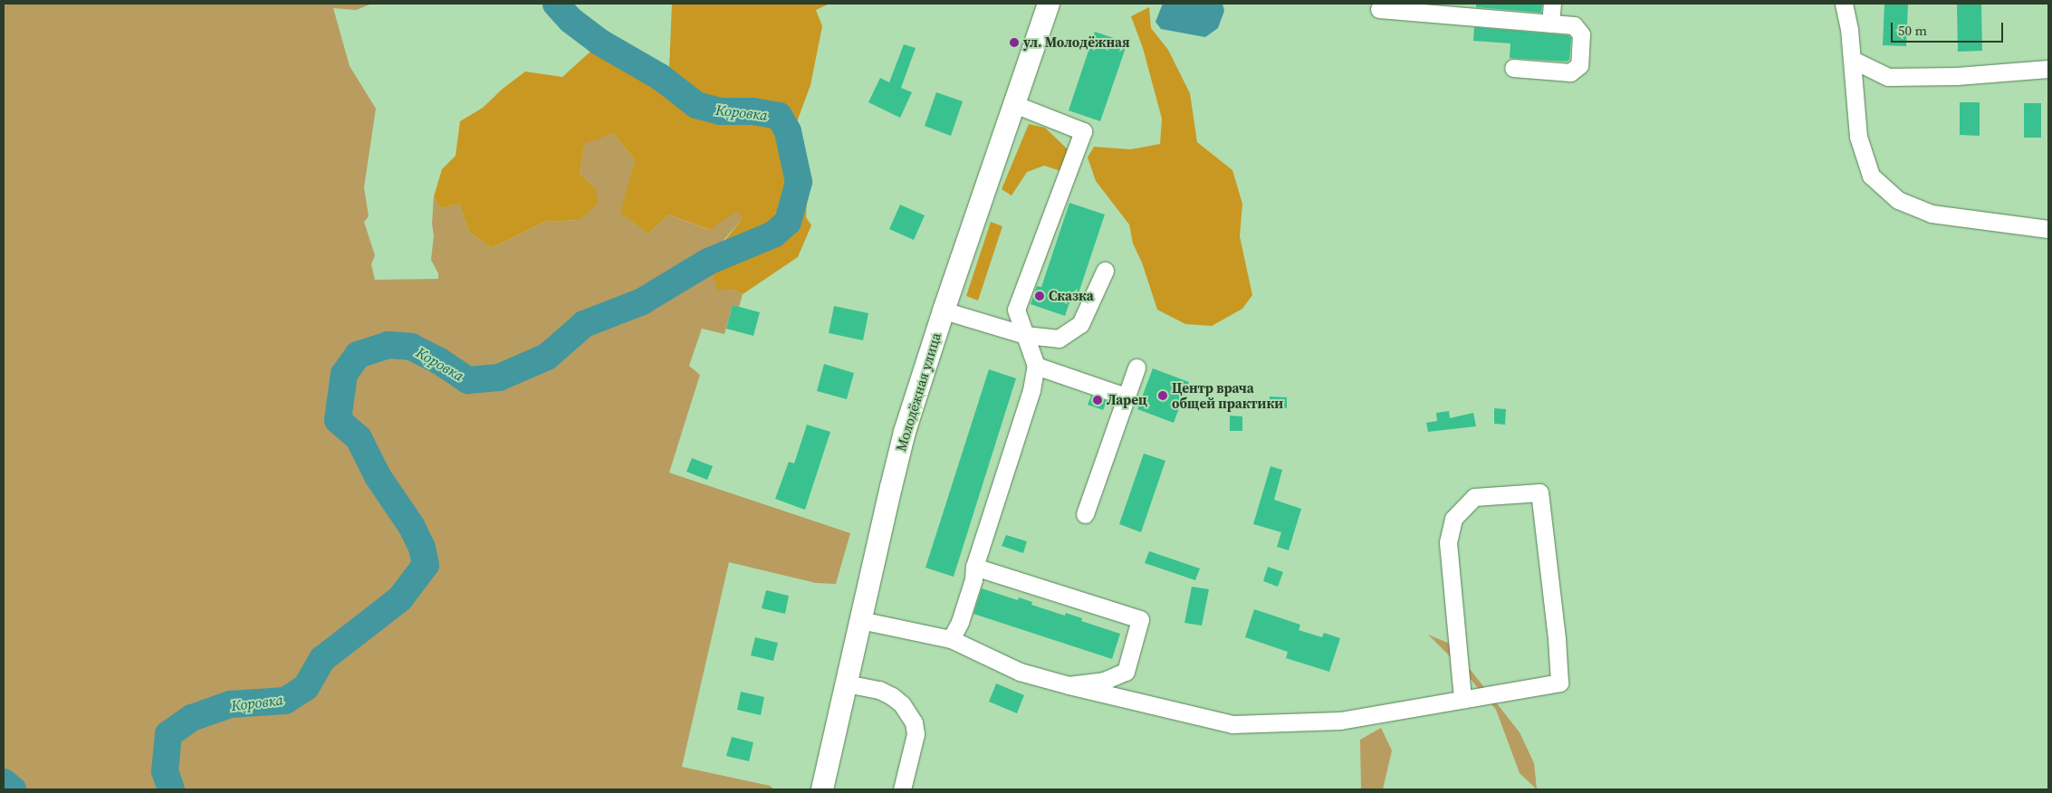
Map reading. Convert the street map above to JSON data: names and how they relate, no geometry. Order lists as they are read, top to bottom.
{
  "streets": {
    "main road": ["Молодёжная улица"]
  },
  "water": ["Коровка"],
  "places": [
    "ул. Молодёжная",
    "Сказка",
    "Центр врача общей практики",
    "Ларец"
  ],
  "scale_bar": "50 m"
}
